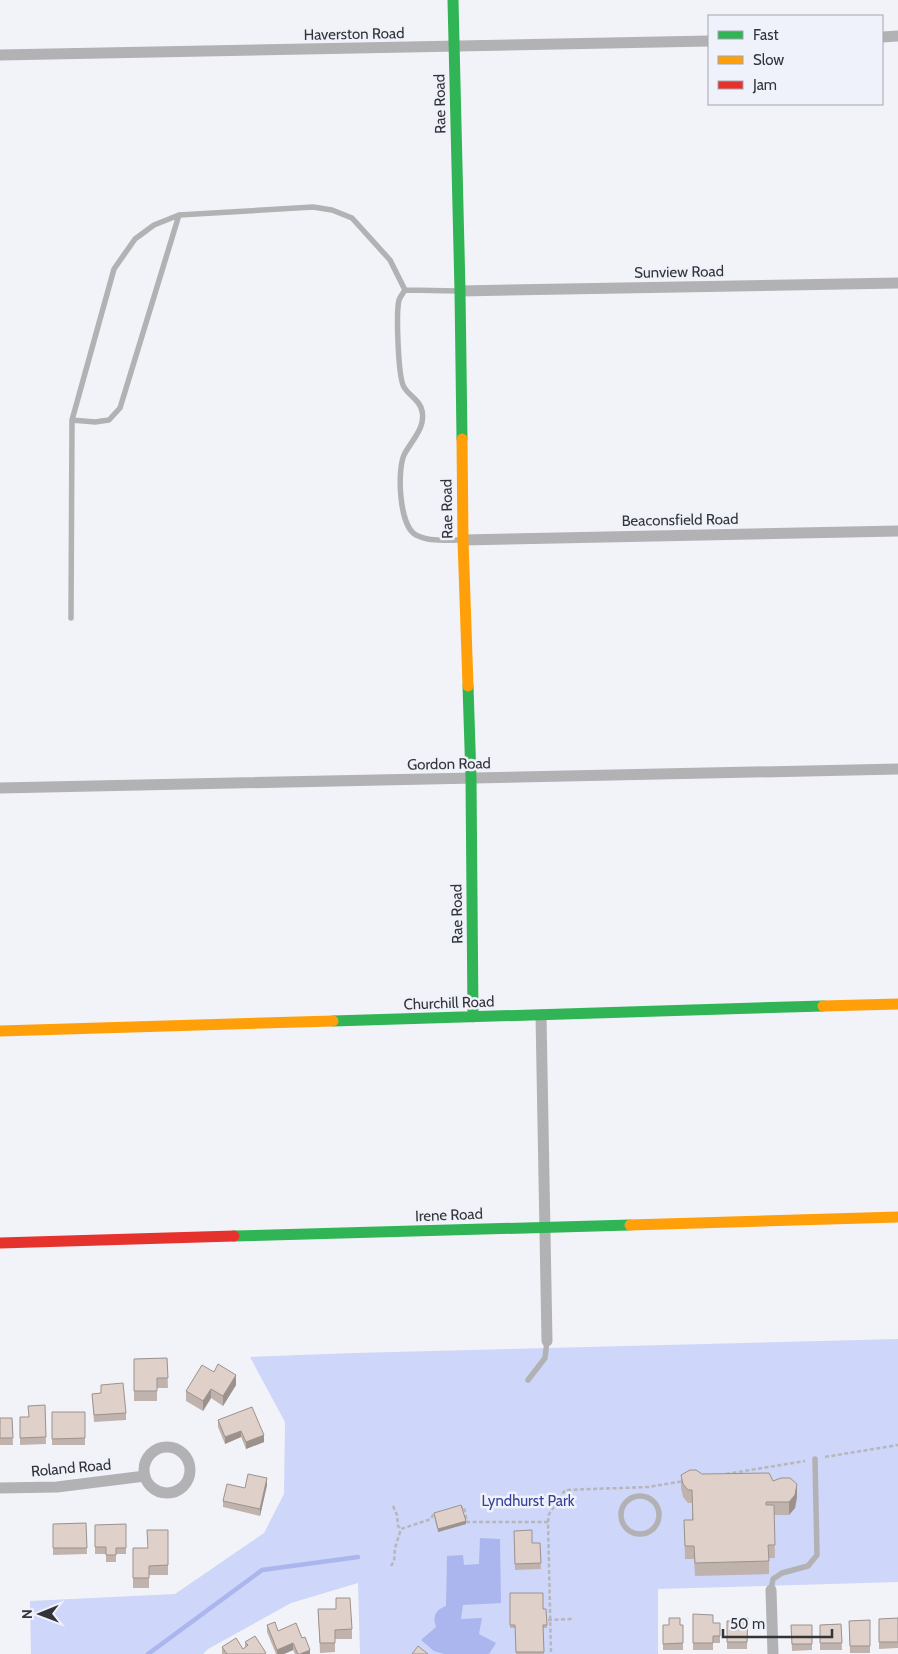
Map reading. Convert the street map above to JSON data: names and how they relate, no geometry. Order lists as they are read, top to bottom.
{
  "streets": {
    "street": [
      "Haverston Road",
      "Rae Road",
      "Sunview Road",
      "Beaconsfield Road",
      "Gordon Road",
      "Churchill Road",
      "Irene Road",
      "Roland Road"
    ]
  },
  "crossings": [
    ["Haverston Road", "Rae Road"],
    ["Rae Road", "Sunview Road"],
    ["Rae Road", "Beaconsfield Road"],
    ["Rae Road", "Gordon Road"],
    ["Rae Road", "Churchill Road"]
  ],
  "parks": ["Lyndhurst Park"],
  "legend": ["Fast", "Slow", "Jam"],
  "scale_bar": "50 m",
  "north": "left"
}
